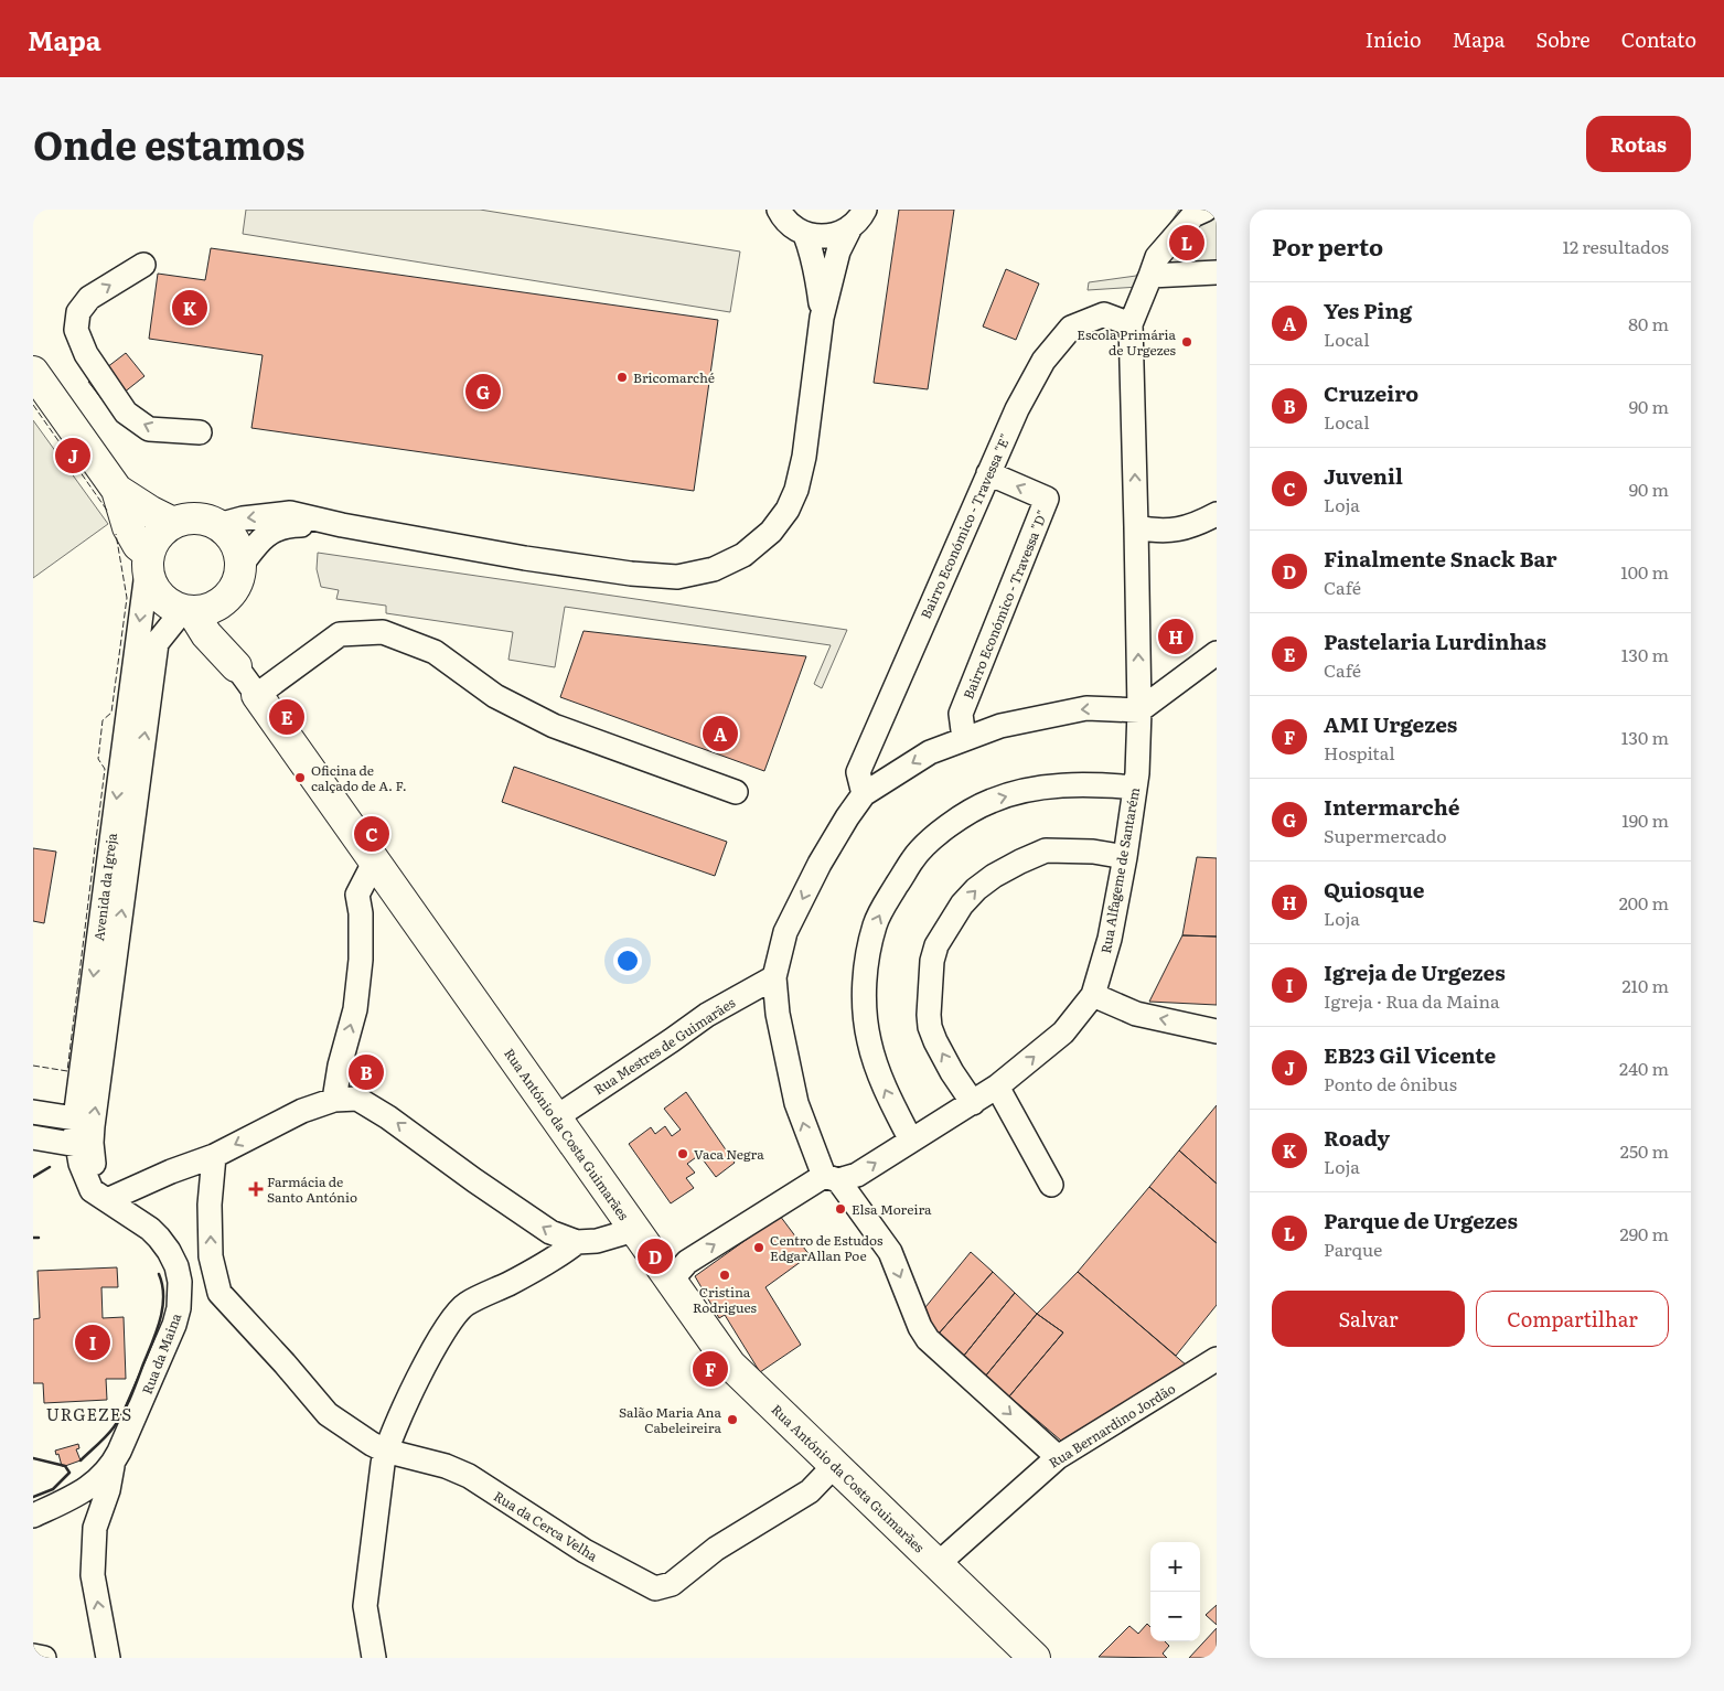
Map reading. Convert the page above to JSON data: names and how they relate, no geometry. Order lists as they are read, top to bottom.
{
  "streets": {
    "main road": ["Rua António da Costa Guimarães"],
    "street": [
      "Bairro Económico - Travessa \"E\"",
      "Bairro Económico - Travessa \"D\"",
      "Rua Alfageme de Santarém",
      "Avenida da Igreja",
      "Rua Mestres de Guimarães",
      "Rua da Maina",
      "Rua Bernardino Jordão",
      "Rua da Cerca Velha"
    ]
  },
  "crossings": [
    ["Bairro Económico - Travessa \"E\"", "Bairro Económico - Travessa \"D\""],
    ["Bairro Económico - Travessa \"E\"", "Rua Alfageme de Santarém"],
    ["Rua Alfageme de Santarém", "Rua António da Costa Guimarães"],
    ["Avenida da Igreja", "Rua António da Costa Guimarães"],
    ["Avenida da Igreja", "Rua da Maina"],
    ["Rua Mestres de Guimarães", "Rua António da Costa Guimarães"],
    ["Rua António da Costa Guimarães", "Rua Bernardino Jordão"],
    ["Rua António da Costa Guimarães", "Rua da Cerca Velha"]
  ],
  "one_way": ["Bairro Económico - Travessa \"D\"", "Rua Alfageme de Santarém"],
  "districts": ["URGEZES"],
  "places": {
    "other": [
      "Escola Primária de Urgezes",
      "Bricomarché",
      "Oficina de calçado de A. F.",
      "Vaca Negra",
      "Elsa Moreira",
      "Centro de Estudos EdgarAllan Poe",
      "Cristina Rodrigues",
      "Salão Maria Ana Cabeleireira"
    ],
    "health": ["Farmácia de Santo António"]
  },
  "page": {
    "header": "Mapa",
    "nav": [
      "Início",
      "Mapa",
      "Sobre",
      "Contato"
    ],
    "title": "Onde estamos",
    "buttons": [
      "Rotas",
      ["Salvar", "Compartilhar"]
    ],
    "heading": ["Por perto", "12 resultados"],
    "pins": [
      "L",
      "K",
      "G",
      "J",
      "H",
      "E",
      "A",
      "C",
      "B",
      "D",
      "I",
      "F"
    ],
    "list": [
      {
        "mark": "A",
        "name": "Yes Ping",
        "note": "Local",
        "value": "80 m"
      },
      {
        "mark": "B",
        "name": "Cruzeiro",
        "note": "Local",
        "value": "90 m"
      },
      {
        "mark": "C",
        "name": "Juvenil",
        "note": "Loja",
        "value": "90 m"
      },
      {
        "mark": "D",
        "name": "Finalmente Snack Bar",
        "note": "Café",
        "value": "100 m"
      },
      {
        "mark": "E",
        "name": "Pastelaria Lurdinhas",
        "note": "Café",
        "value": "130 m"
      },
      {
        "mark": "F",
        "name": "AMI Urgezes",
        "note": "Hospital",
        "value": "130 m"
      },
      {
        "mark": "G",
        "name": "Intermarché",
        "note": "Supermercado",
        "value": "190 m"
      },
      {
        "mark": "H",
        "name": "Quiosque",
        "note": "Loja",
        "value": "200 m"
      },
      {
        "mark": "I",
        "name": "Igreja de Urgezes",
        "note": "Igreja · Rua da Maina",
        "value": "210 m"
      },
      {
        "mark": "J",
        "name": "EB23 Gil Vicente",
        "note": "Ponto de ônibus",
        "value": "240 m"
      },
      {
        "mark": "K",
        "name": "Roady",
        "note": "Loja",
        "value": "250 m"
      },
      {
        "mark": "L",
        "name": "Parque de Urgezes",
        "note": "Parque",
        "value": "290 m"
      }
    ],
    "map_buttons": ["+", "−"]
  }
}
